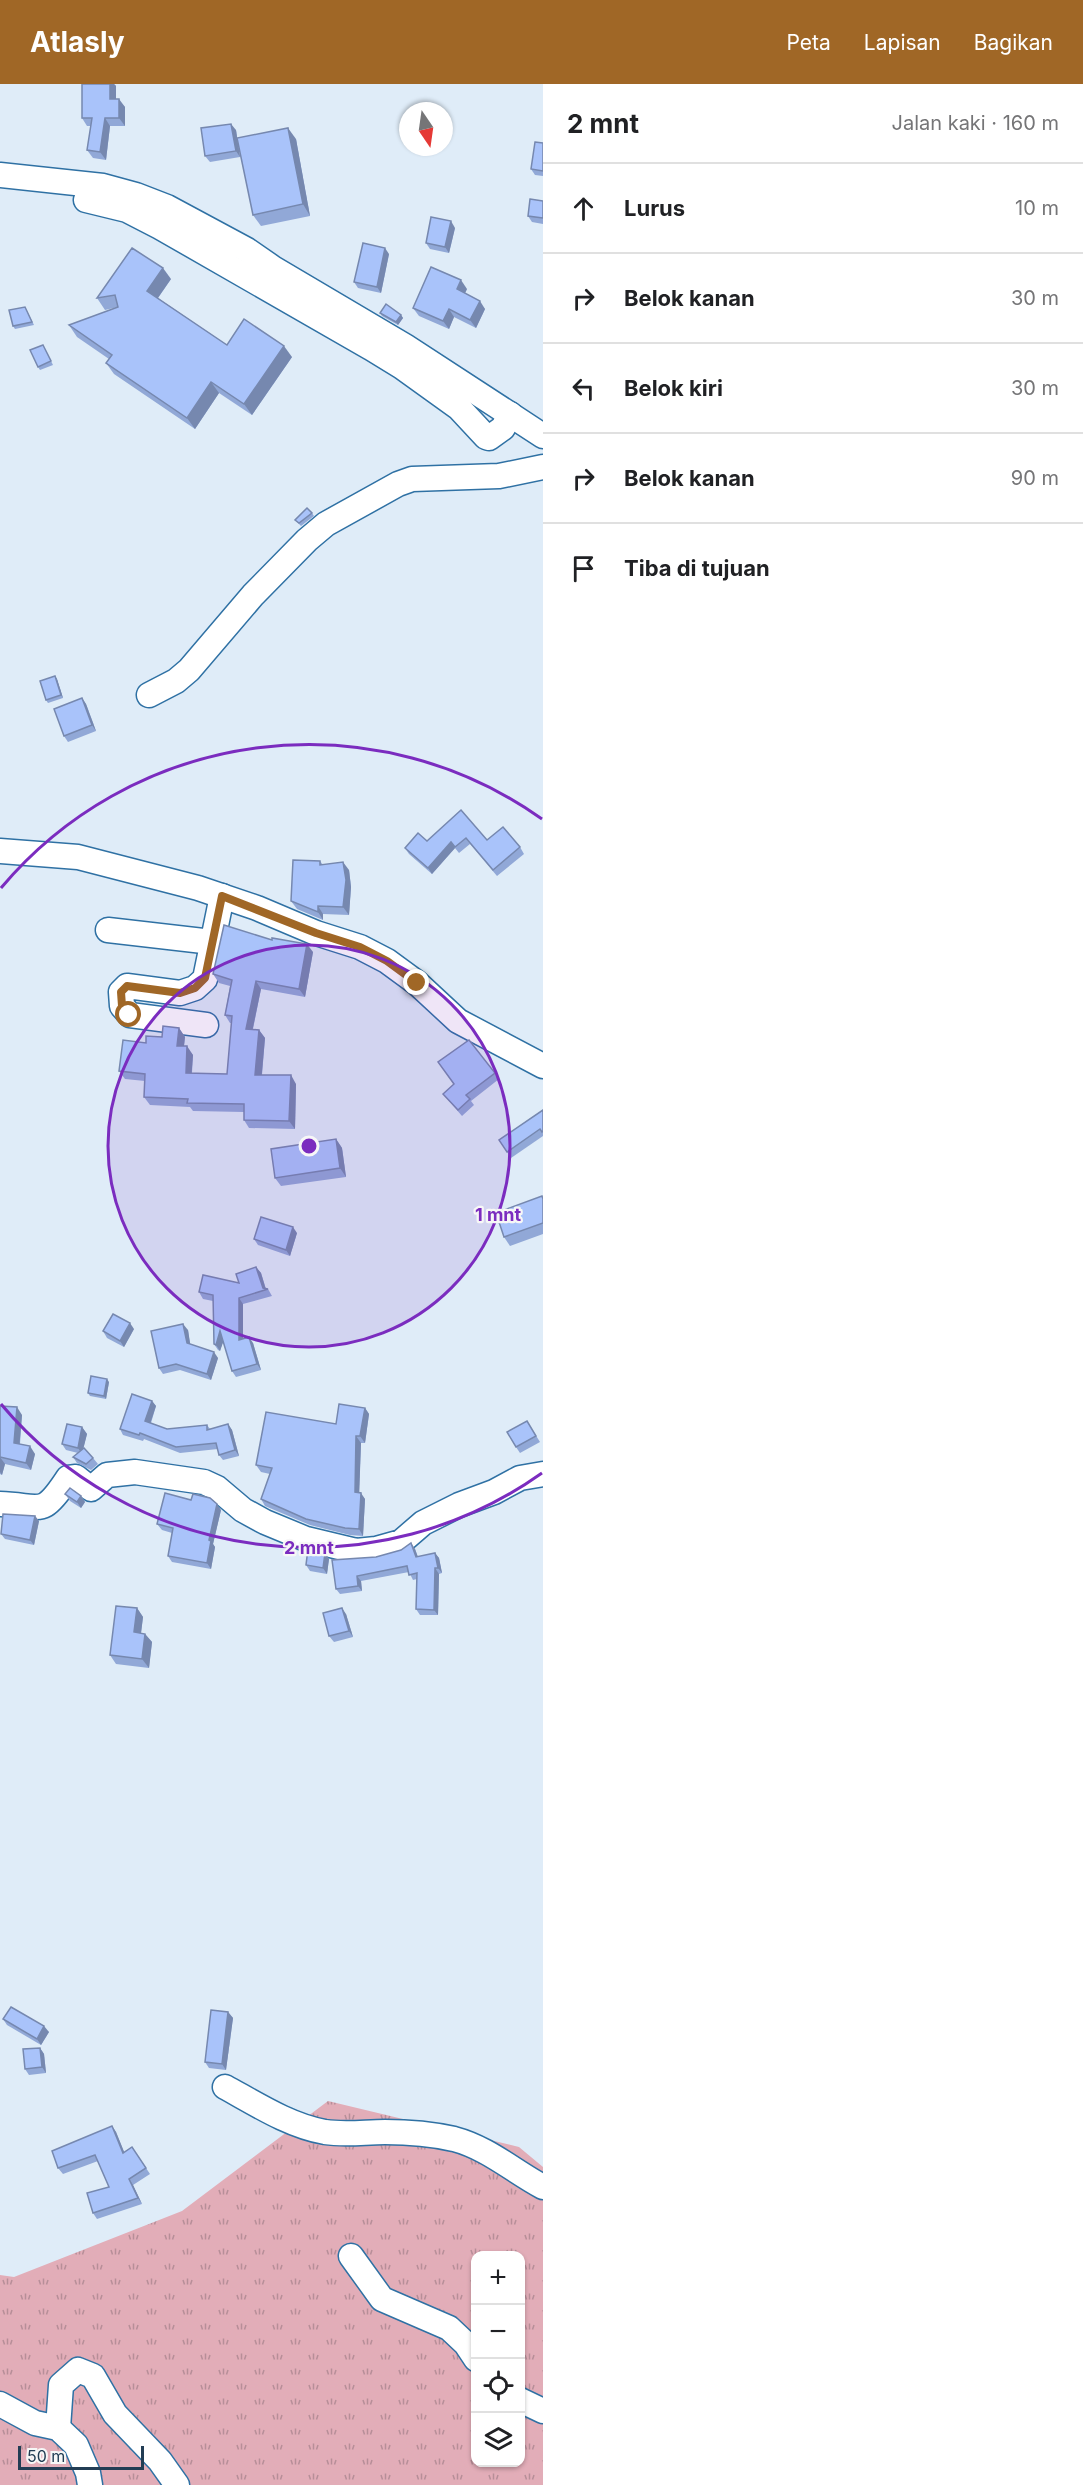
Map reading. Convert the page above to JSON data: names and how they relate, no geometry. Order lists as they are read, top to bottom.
{
  "scale_bar": "50 m",
  "north": "bottom",
  "page": {
    "header": "Atlasly",
    "nav": ["Peta", "Lapisan", "Bagikan"],
    "heading": ["2 mnt", "Jalan kaki · 160 m"],
    "list": [
      ["Lurus", "10 m"],
      ["Belok kanan", "30 m"],
      ["Belok kiri", "30 m"],
      ["Belok kanan", "90 m"],
      "Tiba di tujuan"
    ],
    "map_buttons": ["+", "−"],
    "scale": "50 m"
  },
  "rings": ["1 mnt", "2 mnt"]
}
